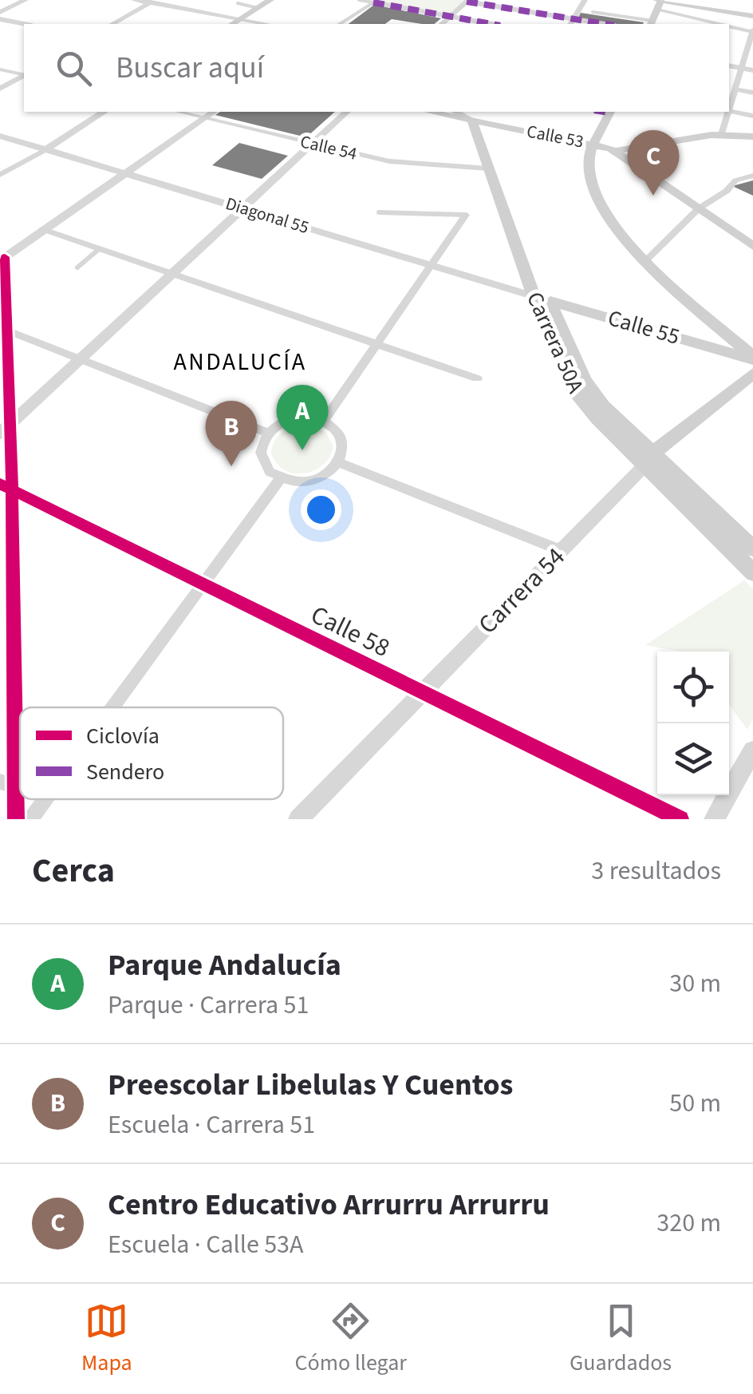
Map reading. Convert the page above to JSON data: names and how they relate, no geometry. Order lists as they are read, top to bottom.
{
  "streets": {
    "main road": [
      "Calle 53",
      "Calle 55",
      "Carrera 50A",
      "Carrera 54"
    ],
    "street": ["Calle 54", "Diagonal 55", "Calle 58"]
  },
  "crossings": [
    ["Calle 53", "Carrera 50A"],
    ["Calle 54", "Carrera 50A"],
    ["Diagonal 55", "Calle 55"],
    ["Diagonal 55", "Carrera 50A"],
    ["Calle 55", "Carrera 50A"],
    ["Carrera 50A", "Carrera 54"],
    ["Carrera 54", "Calle 58"]
  ],
  "districts": ["ANDALUCÍA"],
  "legend": ["Ciclovía", "Sendero"],
  "page": {
    "search": "Buscar aquí",
    "pins": ["C", "A", "B"],
    "heading": ["Cerca", "3 resultados"],
    "list": [
      {
        "mark": "A",
        "name": "Parque Andalucía",
        "note": "Parque · Carrera 51",
        "value": "30 m"
      },
      {
        "mark": "B",
        "name": "Preescolar Libelulas Y Cuentos",
        "note": "Escuela · Carrera 51",
        "value": "50 m"
      },
      {
        "mark": "C",
        "name": "Centro Educativo Arrurru Arrurru",
        "note": "Escuela · Calle 53A",
        "value": "320 m"
      }
    ],
    "nav": ["Mapa", "Cómo llegar", "Guardados"]
  }
}
